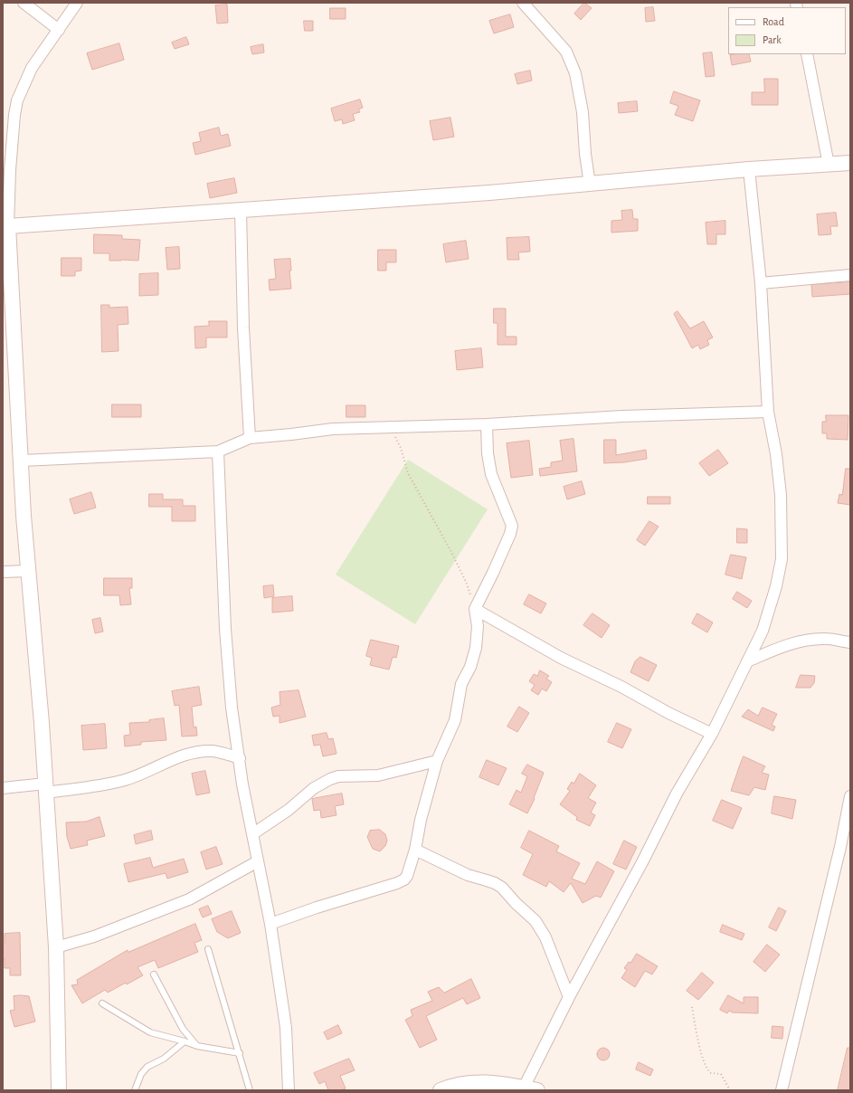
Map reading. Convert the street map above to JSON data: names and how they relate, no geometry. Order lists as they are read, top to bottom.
{
  "legend": ["Road", "Park"]
}
